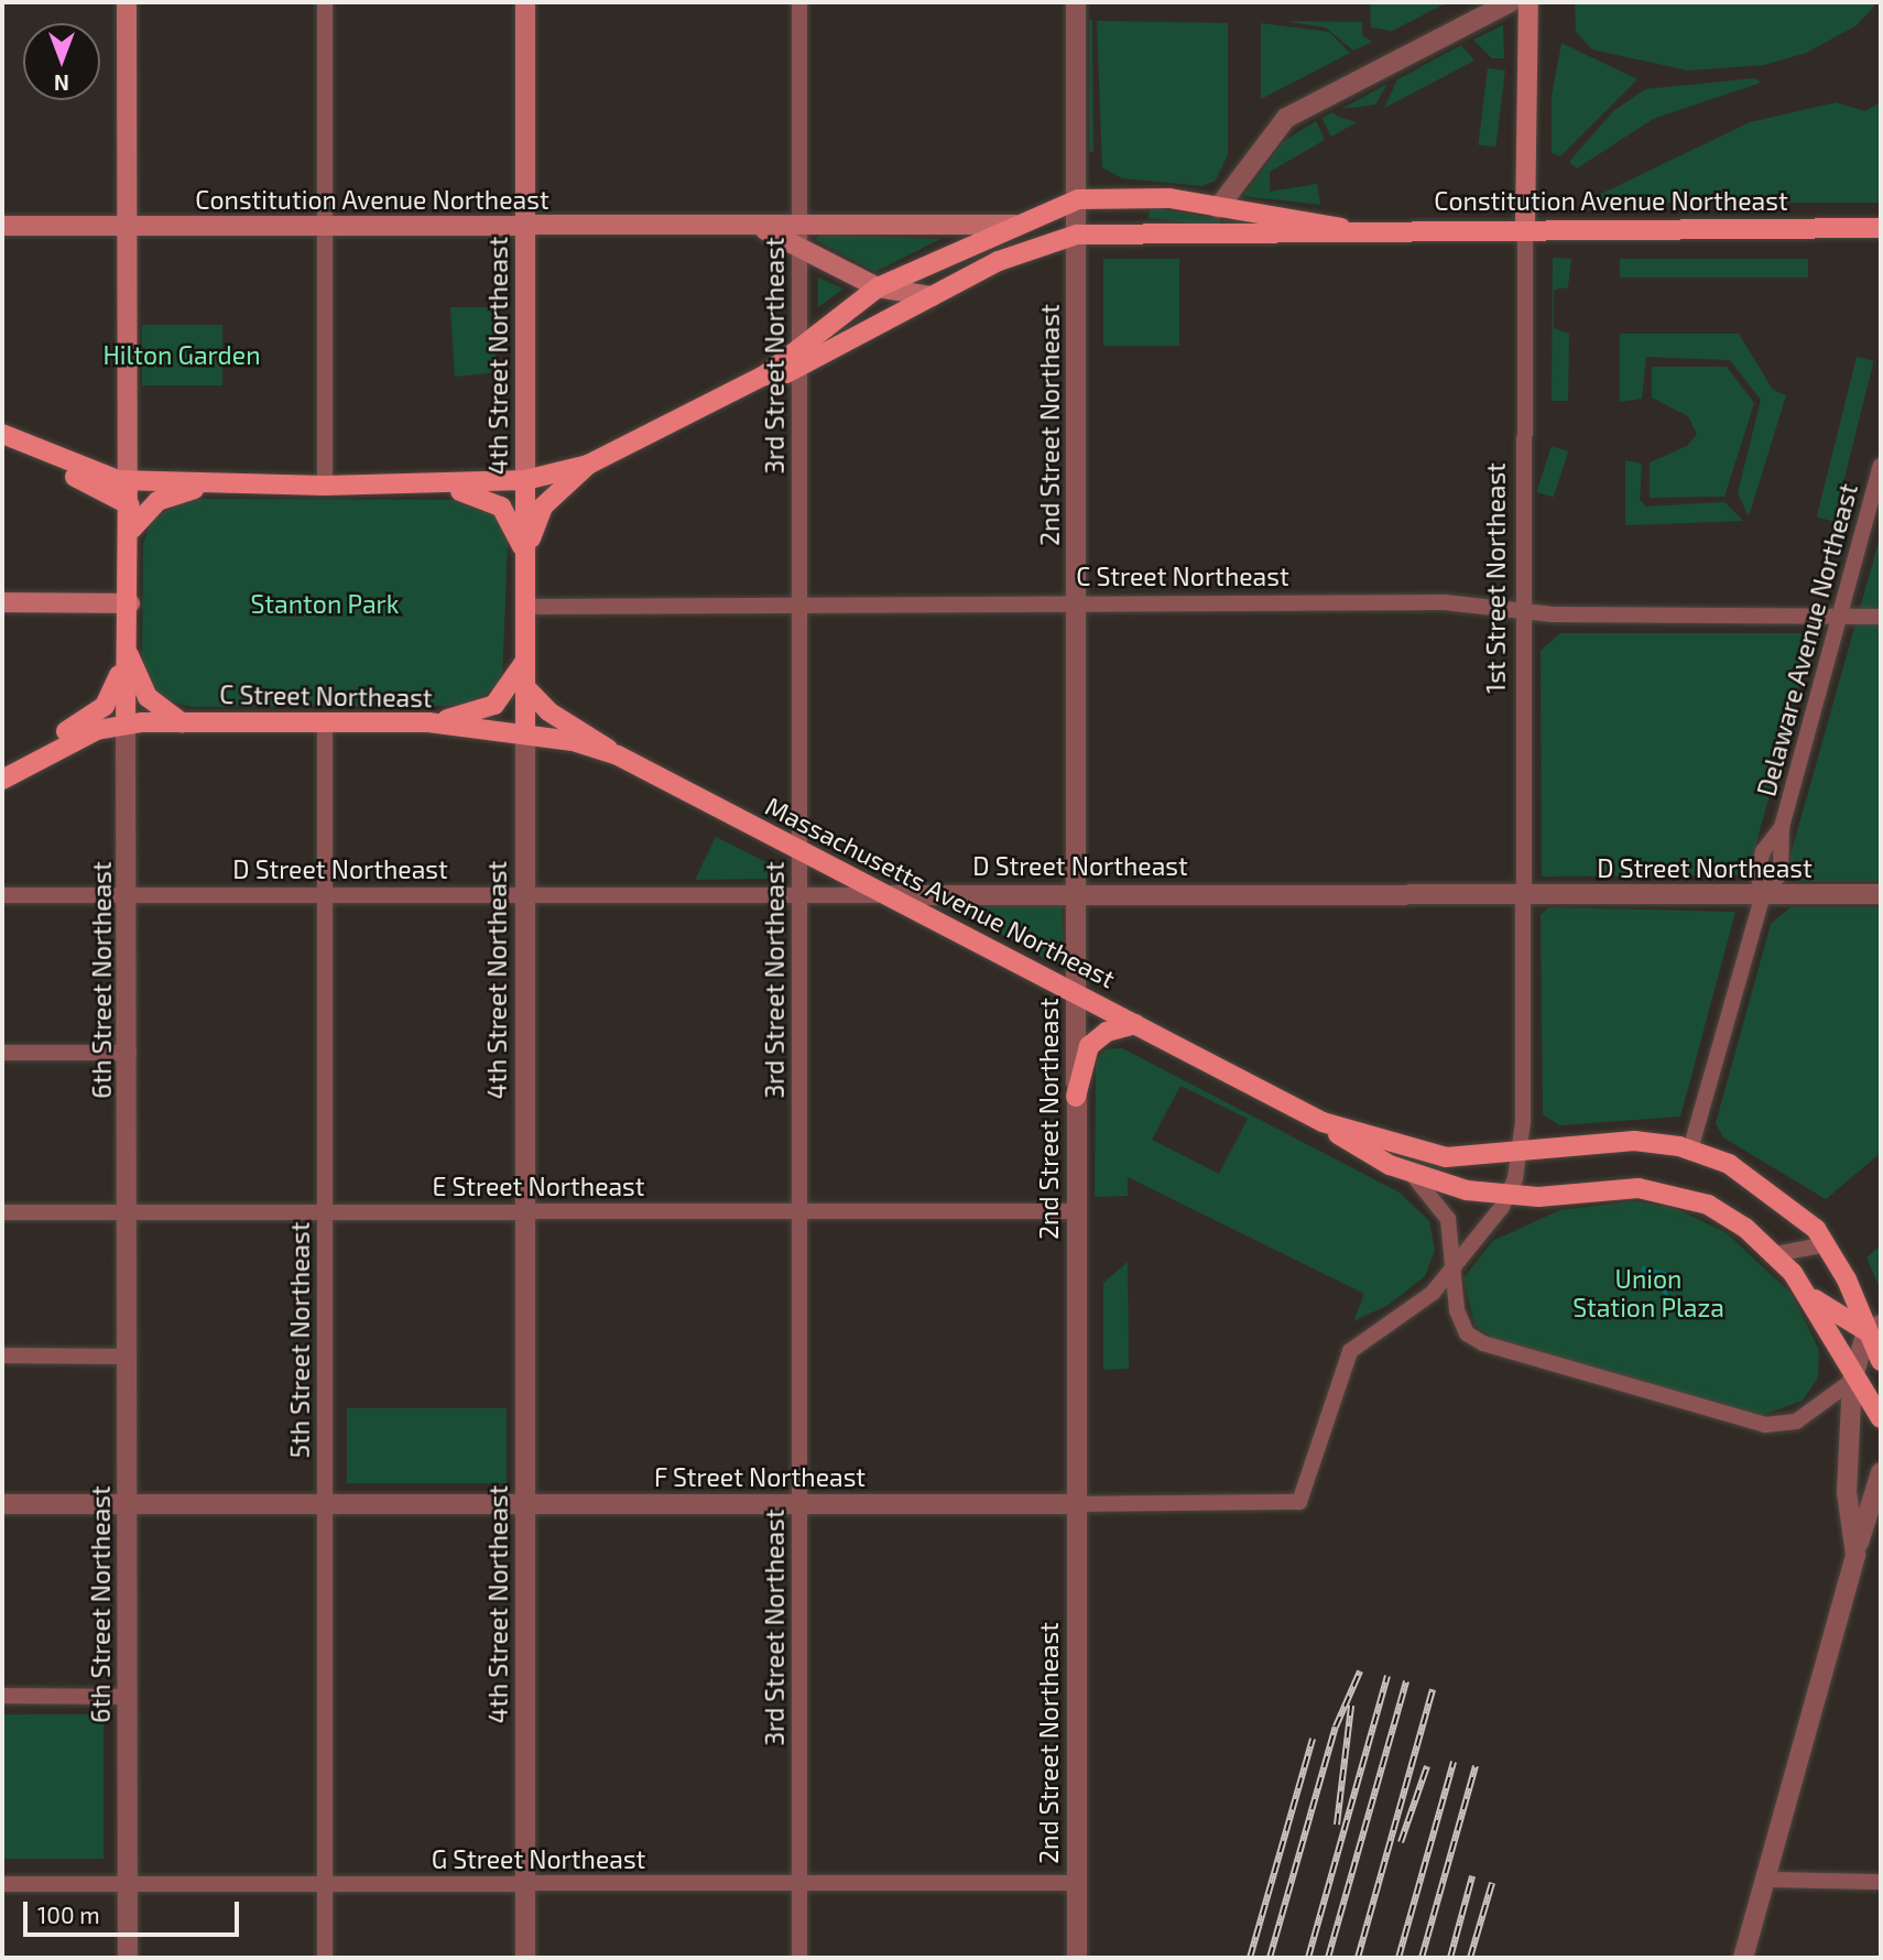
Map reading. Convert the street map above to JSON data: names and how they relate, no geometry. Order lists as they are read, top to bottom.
{
  "streets": {
    "main road": [
      "Constitution Avenue Northeast",
      "4th Street Northeast",
      "C Street Northeast",
      "1st Street Northeast",
      "Massachusetts Avenue Northeast",
      "6th Street Northeast"
    ],
    "street": [
      "3rd Street Northeast",
      "2nd Street Northeast",
      "Delaware Avenue Northeast",
      "D Street Northeast",
      "E Street Northeast",
      "5th Street Northeast",
      "F Street Northeast",
      "G Street Northeast"
    ]
  },
  "crossings": [
    ["Constitution Avenue Northeast", "4th Street Northeast"],
    ["Constitution Avenue Northeast", "3rd Street Northeast"],
    ["Constitution Avenue Northeast", "2nd Street Northeast"],
    ["Constitution Avenue Northeast", "1st Street Northeast"],
    ["Constitution Avenue Northeast", "6th Street Northeast"],
    ["4th Street Northeast", "C Street Northeast"],
    ["4th Street Northeast", "D Street Northeast"],
    ["4th Street Northeast", "Massachusetts Avenue Northeast"],
    ["4th Street Northeast", "E Street Northeast"],
    ["4th Street Northeast", "F Street Northeast"],
    ["4th Street Northeast", "G Street Northeast"],
    ["3rd Street Northeast", "C Street Northeast"],
    ["3rd Street Northeast", "D Street Northeast"],
    ["3rd Street Northeast", "Massachusetts Avenue Northeast"],
    ["3rd Street Northeast", "E Street Northeast"],
    ["3rd Street Northeast", "F Street Northeast"],
    ["3rd Street Northeast", "G Street Northeast"],
    ["2nd Street Northeast", "C Street Northeast"],
    ["2nd Street Northeast", "D Street Northeast"],
    ["2nd Street Northeast", "Massachusetts Avenue Northeast"],
    ["2nd Street Northeast", "E Street Northeast"],
    ["2nd Street Northeast", "F Street Northeast"],
    ["2nd Street Northeast", "G Street Northeast"],
    ["C Street Northeast", "1st Street Northeast"],
    ["C Street Northeast", "Delaware Avenue Northeast"],
    ["C Street Northeast", "Massachusetts Avenue Northeast"],
    ["C Street Northeast", "6th Street Northeast"],
    ["C Street Northeast", "5th Street Northeast"],
    ["1st Street Northeast", "D Street Northeast"],
    ["1st Street Northeast", "Massachusetts Avenue Northeast"],
    ["1st Street Northeast", "F Street Northeast"],
    ["Delaware Avenue Northeast", "D Street Northeast"],
    ["Delaware Avenue Northeast", "Massachusetts Avenue Northeast"],
    ["D Street Northeast", "Massachusetts Avenue Northeast"],
    ["D Street Northeast", "6th Street Northeast"],
    ["D Street Northeast", "5th Street Northeast"],
    ["6th Street Northeast", "E Street Northeast"],
    ["6th Street Northeast", "F Street Northeast"],
    ["6th Street Northeast", "G Street Northeast"],
    ["E Street Northeast", "5th Street Northeast"],
    ["5th Street Northeast", "F Street Northeast"],
    ["5th Street Northeast", "G Street Northeast"]
  ],
  "parks": ["Hilton Garden", "Stanton Park", "Union Station Plaza"],
  "scale_bar": "100 m",
  "north": "bottom"
}
